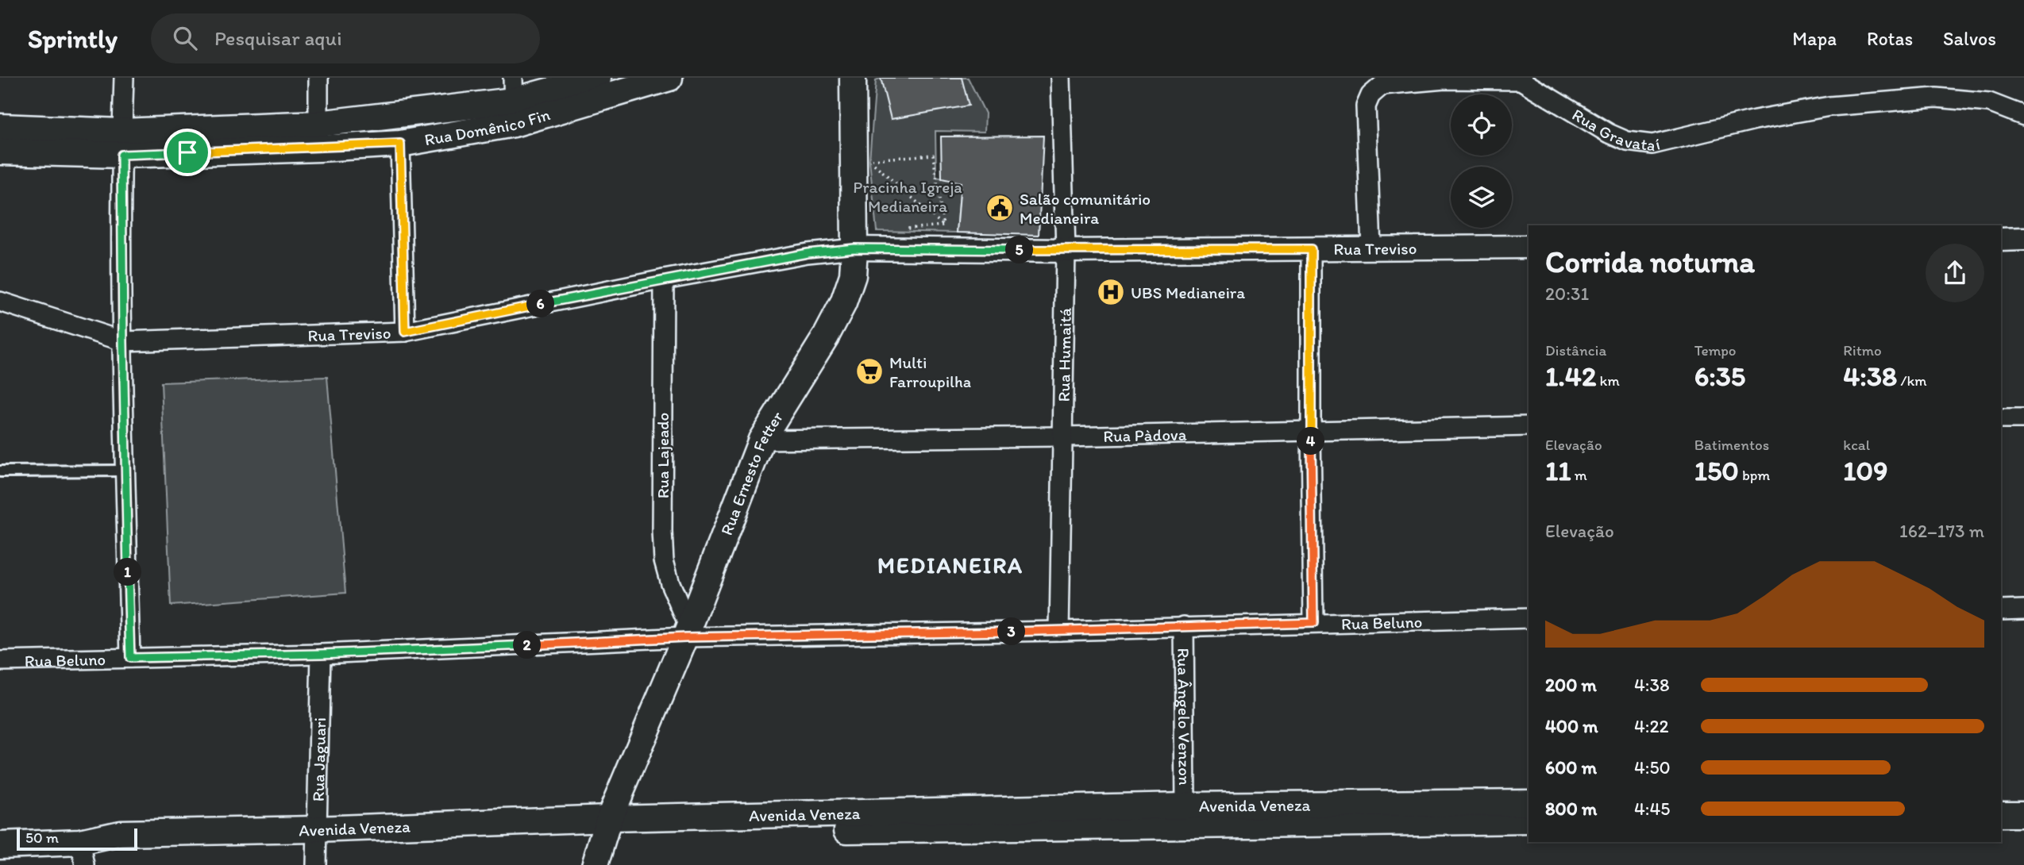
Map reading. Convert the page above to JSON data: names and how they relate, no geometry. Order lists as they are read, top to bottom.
{
  "streets": {
    "main road": ["Rua Domênico Fin", "Rua Ernesto Fetter", "Avenida Veneza"],
    "street": [
      "Rua Gravataí",
      "Rua Treviso",
      "Rua Humaitá",
      "Rua Pàdova",
      "Rua Lajeado",
      "Rua Beluno",
      "Rua Ângelo Venzon",
      "Rua Jaguari"
    ]
  },
  "crossings": [
    ["Rua Gravataí", "Rua Treviso"],
    ["Rua Treviso", "Rua Humaitá"],
    ["Rua Treviso", "Rua Lajeado"],
    ["Rua Treviso", "Rua Ernesto Fetter"],
    ["Rua Humaitá", "Rua Pàdova"],
    ["Rua Humaitá", "Rua Beluno"],
    ["Rua Pàdova", "Rua Ernesto Fetter"],
    ["Rua Lajeado", "Rua Ernesto Fetter"],
    ["Rua Lajeado", "Rua Beluno"],
    ["Rua Ernesto Fetter", "Rua Beluno"],
    ["Rua Ernesto Fetter", "Avenida Veneza"],
    ["Rua Beluno", "Rua Ângelo Venzon"],
    ["Rua Beluno", "Rua Jaguari"],
    ["Rua Ângelo Venzon", "Avenida Veneza"],
    ["Rua Jaguari", "Avenida Veneza"]
  ],
  "districts": ["MEDIANEIRA"],
  "parks": ["Pracinha Igreja Medianeira"],
  "places": {
    "public building": ["Salão comunitário Medianeira"],
    "hospital": ["UBS Medianeira"],
    "supermarket": ["Multi Farroupilha"]
  },
  "scale_bar": "50 m",
  "page": {
    "header": "Sprintly",
    "search": "Pesquisar aqui",
    "nav": ["Mapa", "Rotas", "Salvos"],
    "heading": ["Corrida noturna", "20:31"],
    "pins": [
      "5",
      "6",
      "4",
      "1",
      "3",
      "2"
    ],
    "stats": [
      ["Distância", "1.42 km"],
      ["Tempo", "6:35"],
      ["Ritmo", "4:38 /km"],
      ["Elevação", "11 m"],
      ["Batimentos", "150 bpm"],
      ["kcal", "109"]
    ],
    "chart": ["Elevação", "162–173 m"],
    "list": [
      {
        "name": "200 m",
        "note": "4:38"
      },
      {
        "name": "400 m",
        "note": "4:22"
      },
      {
        "name": "600 m",
        "note": "4:50"
      },
      {
        "name": "800 m",
        "note": "4:45"
      }
    ],
    "scale": "50 m"
  }
}
